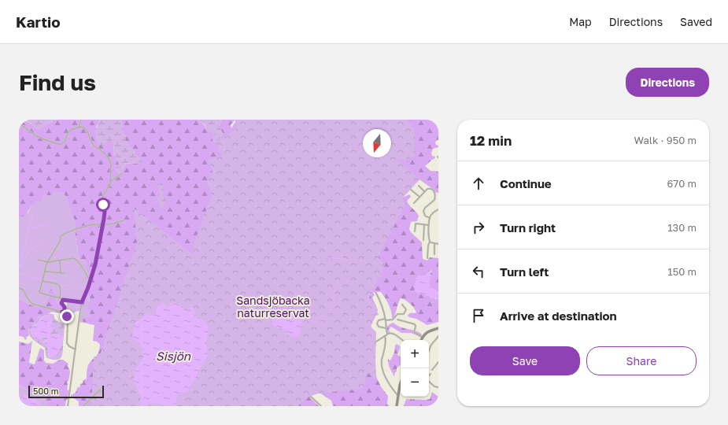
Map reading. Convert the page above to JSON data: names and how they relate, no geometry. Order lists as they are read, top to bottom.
{
  "water": ["Sisjön"],
  "parks": ["Sandsjöbacka naturreservat"],
  "scale_bar": "500 m",
  "north": "bottom",
  "page": {
    "header": "Kartio",
    "nav": ["Map", "Directions", "Saved"],
    "buttons": [
      "Directions",
      ["Save", "Share"]
    ],
    "title": "Find us",
    "heading": ["12 min", "Walk · 950 m"],
    "list": [
      ["Continue", "670 m"],
      ["Turn right", "130 m"],
      ["Turn left", "150 m"],
      "Arrive at destination"
    ],
    "map_buttons": ["+", "−"],
    "scale": "500 m"
  }
}
